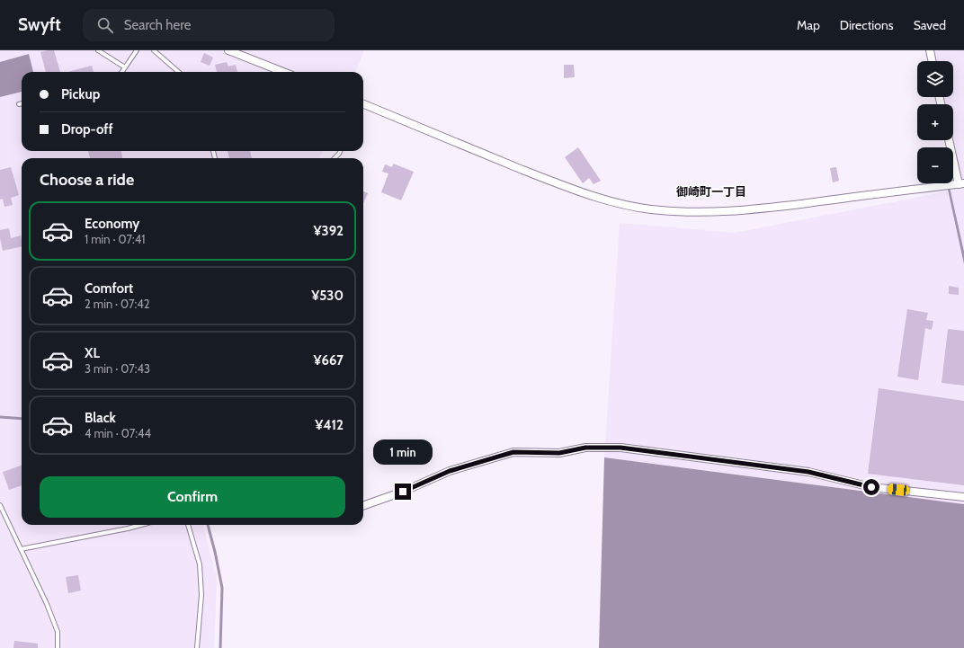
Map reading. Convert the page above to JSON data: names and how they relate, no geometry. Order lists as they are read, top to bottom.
{
  "districts": ["御崎町一丁目"],
  "page": {
    "header": "Swyft",
    "search": "Search here",
    "nav": ["Map", "Directions", "Saved"],
    "map_buttons": ["+", "−"],
    "banner": ["Pickup", "Drop-off"],
    "heading": "Choose a ride",
    "list": [
      {
        "name": "Economy",
        "note": "1 min · 07:41",
        "value": "¥392"
      },
      {
        "name": "Comfort",
        "note": "2 min · 07:42",
        "value": "¥530"
      },
      {
        "name": "XL",
        "note": "3 min · 07:43",
        "value": "¥667"
      },
      {
        "name": "Black",
        "note": "4 min · 07:44",
        "value": "¥412"
      }
    ],
    "bubble": "1 min",
    "buttons": "Confirm"
  }
}
